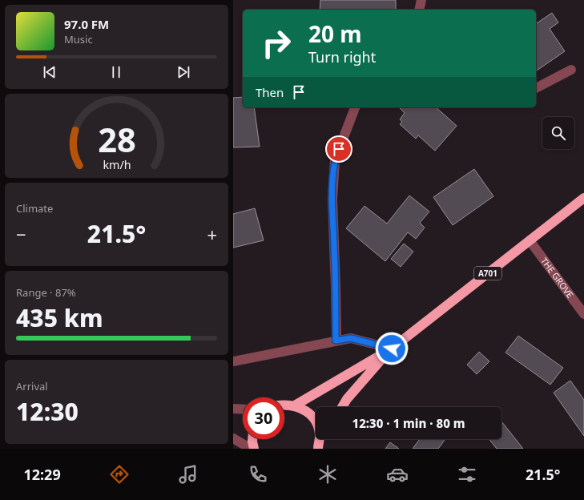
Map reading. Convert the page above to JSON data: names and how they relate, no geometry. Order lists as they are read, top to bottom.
{
  "streets": {
    "highway": ["A701"],
    "street": ["THE GROVE"]
  },
  "crossings": [
    ["A701", "THE GROVE"]
  ],
  "page": {
    "turn": ["20 m", "Turn right"],
    "song": ["97.0 FM", "Music"],
    "then": "Then",
    "tile": [
      "Climate",
      ["Range · 87%", "435 km"],
      ["Arrival", "12:30"]
    ],
    "heat": ["−", "21.5°", "+"],
    "limit": "30",
    "trip": "12:30 · 1 min · 80 m",
    "tabs": ["12:29", "21.5°"],
    "gauge": ["28", "km/h"]
  }
}
